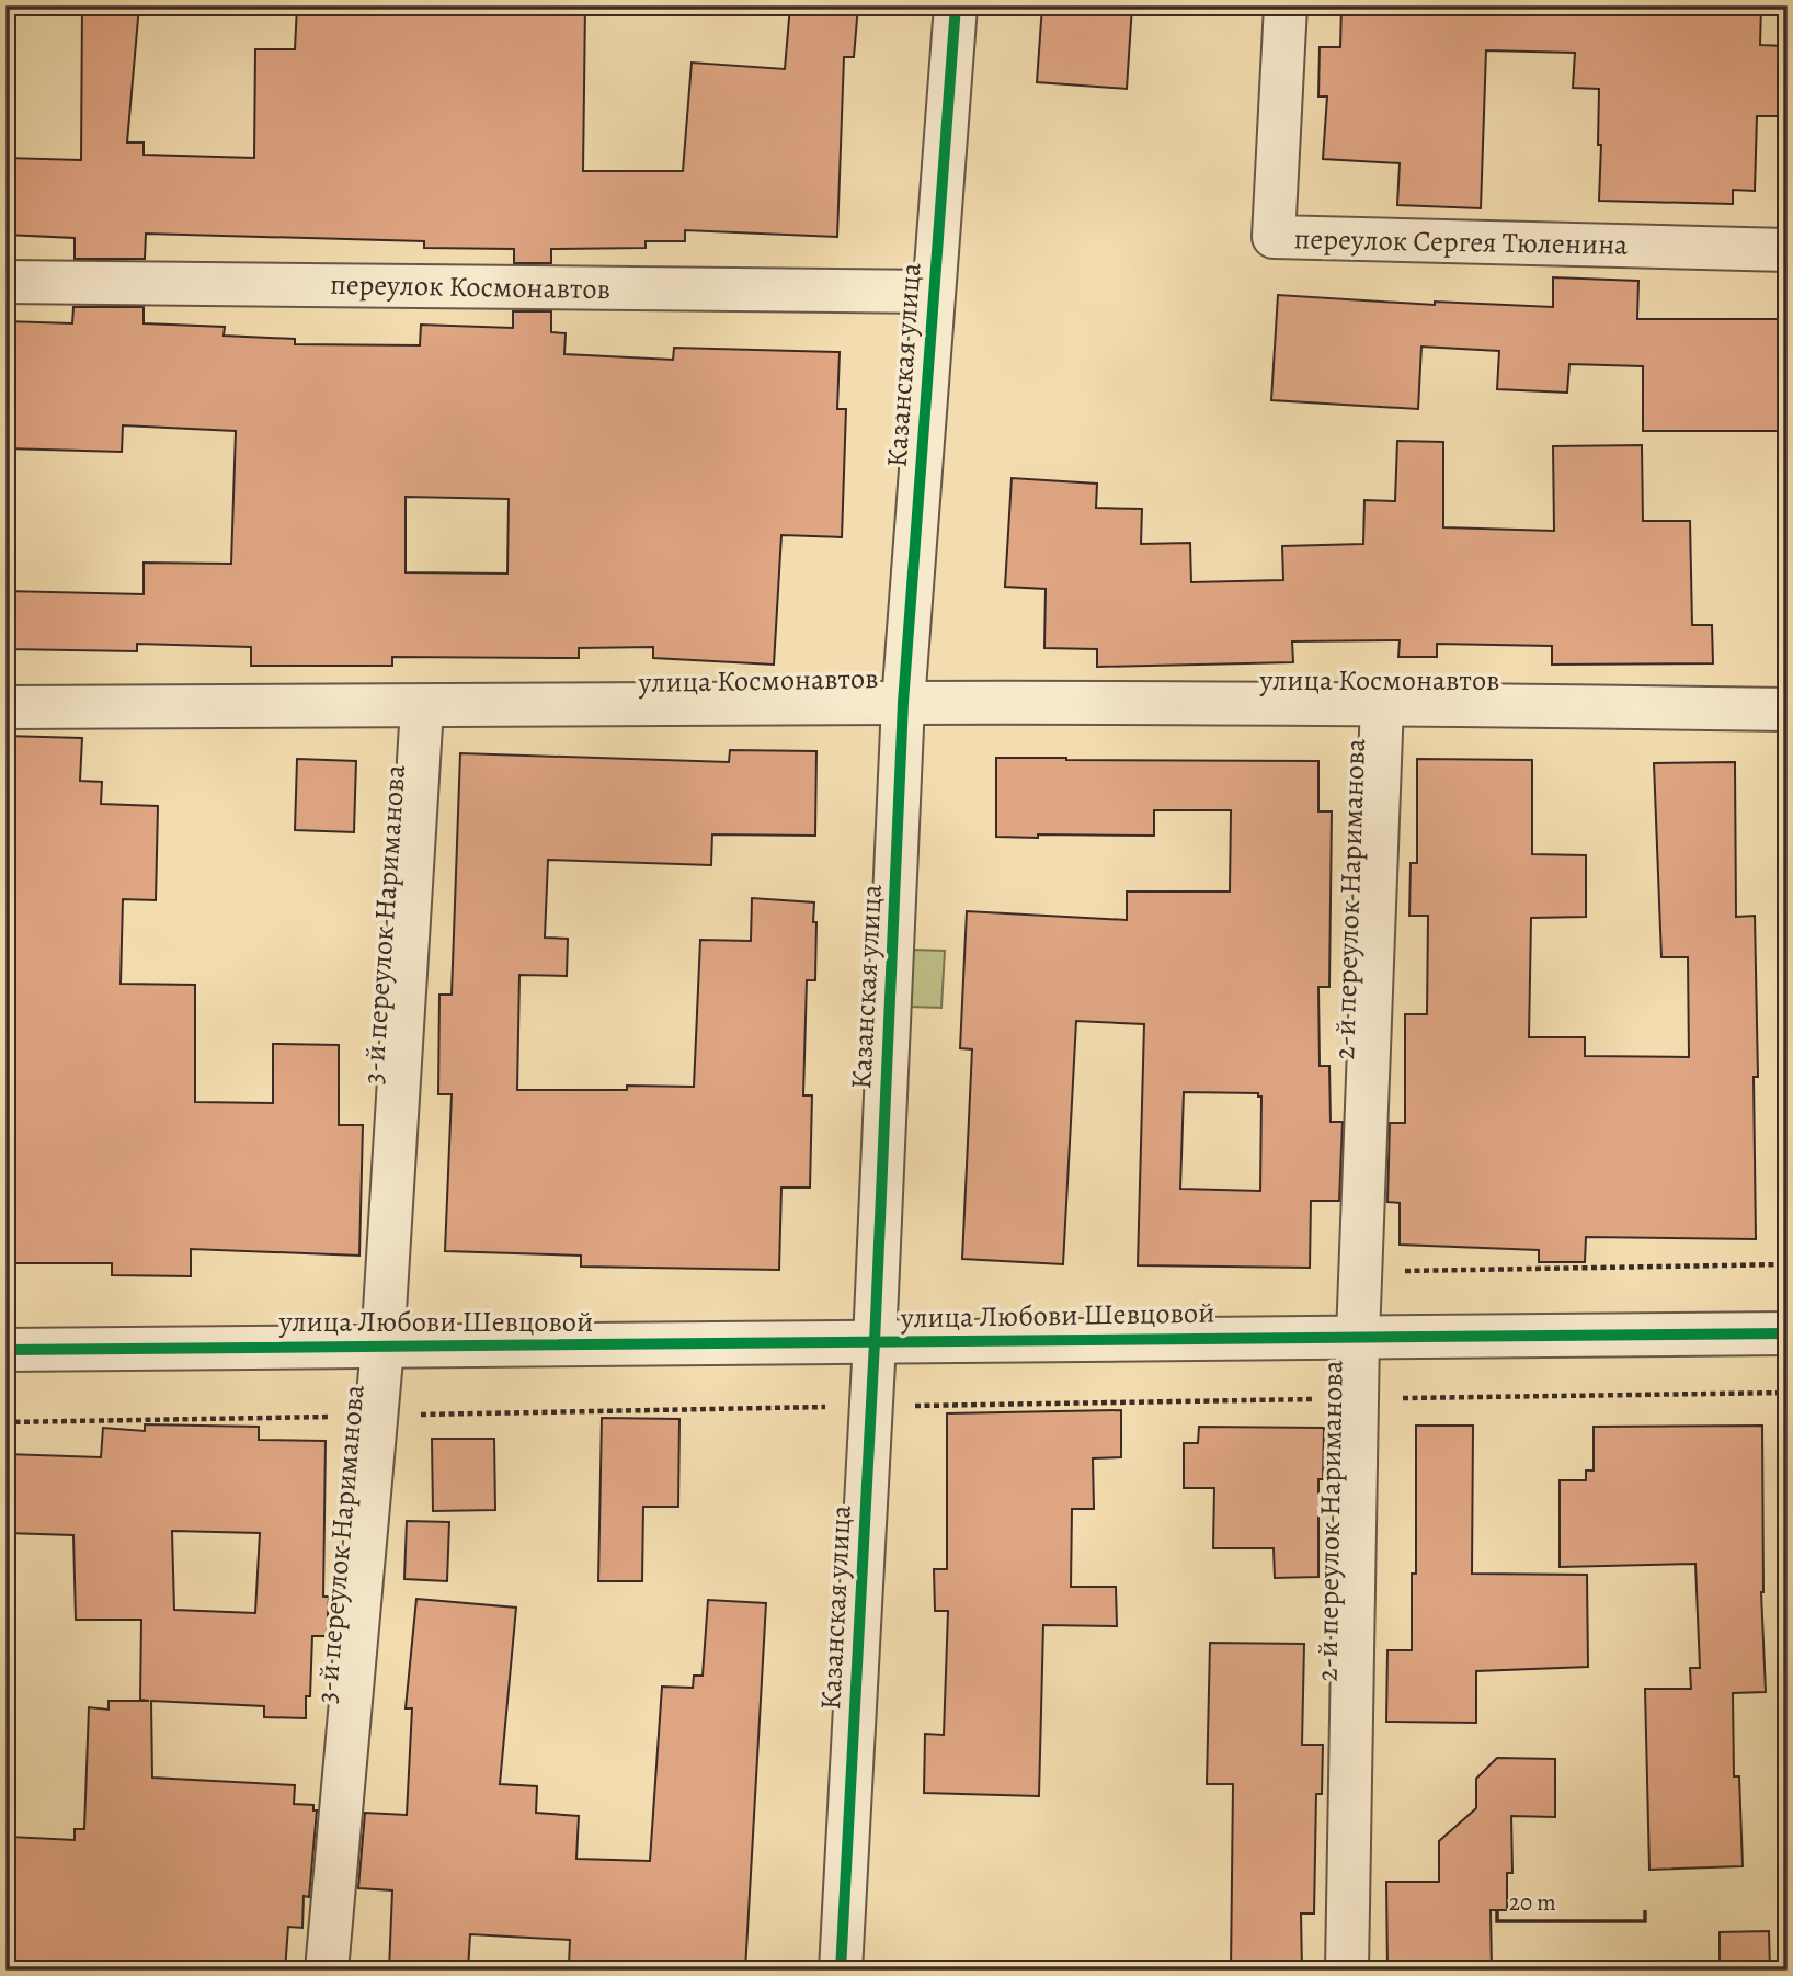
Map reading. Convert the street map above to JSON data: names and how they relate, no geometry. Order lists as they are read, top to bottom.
{
  "streets": {
    "street": [
      "переулок Сергея Тюленина",
      "переулок Космонавтов",
      "Казанская улица",
      "улица Космонавтов",
      "2-й переулок Нариманова",
      "3-й переулок Нариманова",
      "улица Любови Шевцовой"
    ]
  },
  "crossings": [
    ["переулок Космонавтов", "Казанская улица"],
    ["Казанская улица", "улица Космонавтов"],
    ["Казанская улица", "улица Любови Шевцовой"],
    ["улица Космонавтов", "2-й переулок Нариманова"],
    ["улица Космонавтов", "3-й переулок Нариманова"],
    ["2-й переулок Нариманова", "улица Любови Шевцовой"],
    ["3-й переулок Нариманова", "улица Любови Шевцовой"]
  ],
  "scale_bar": "20 m"
}
